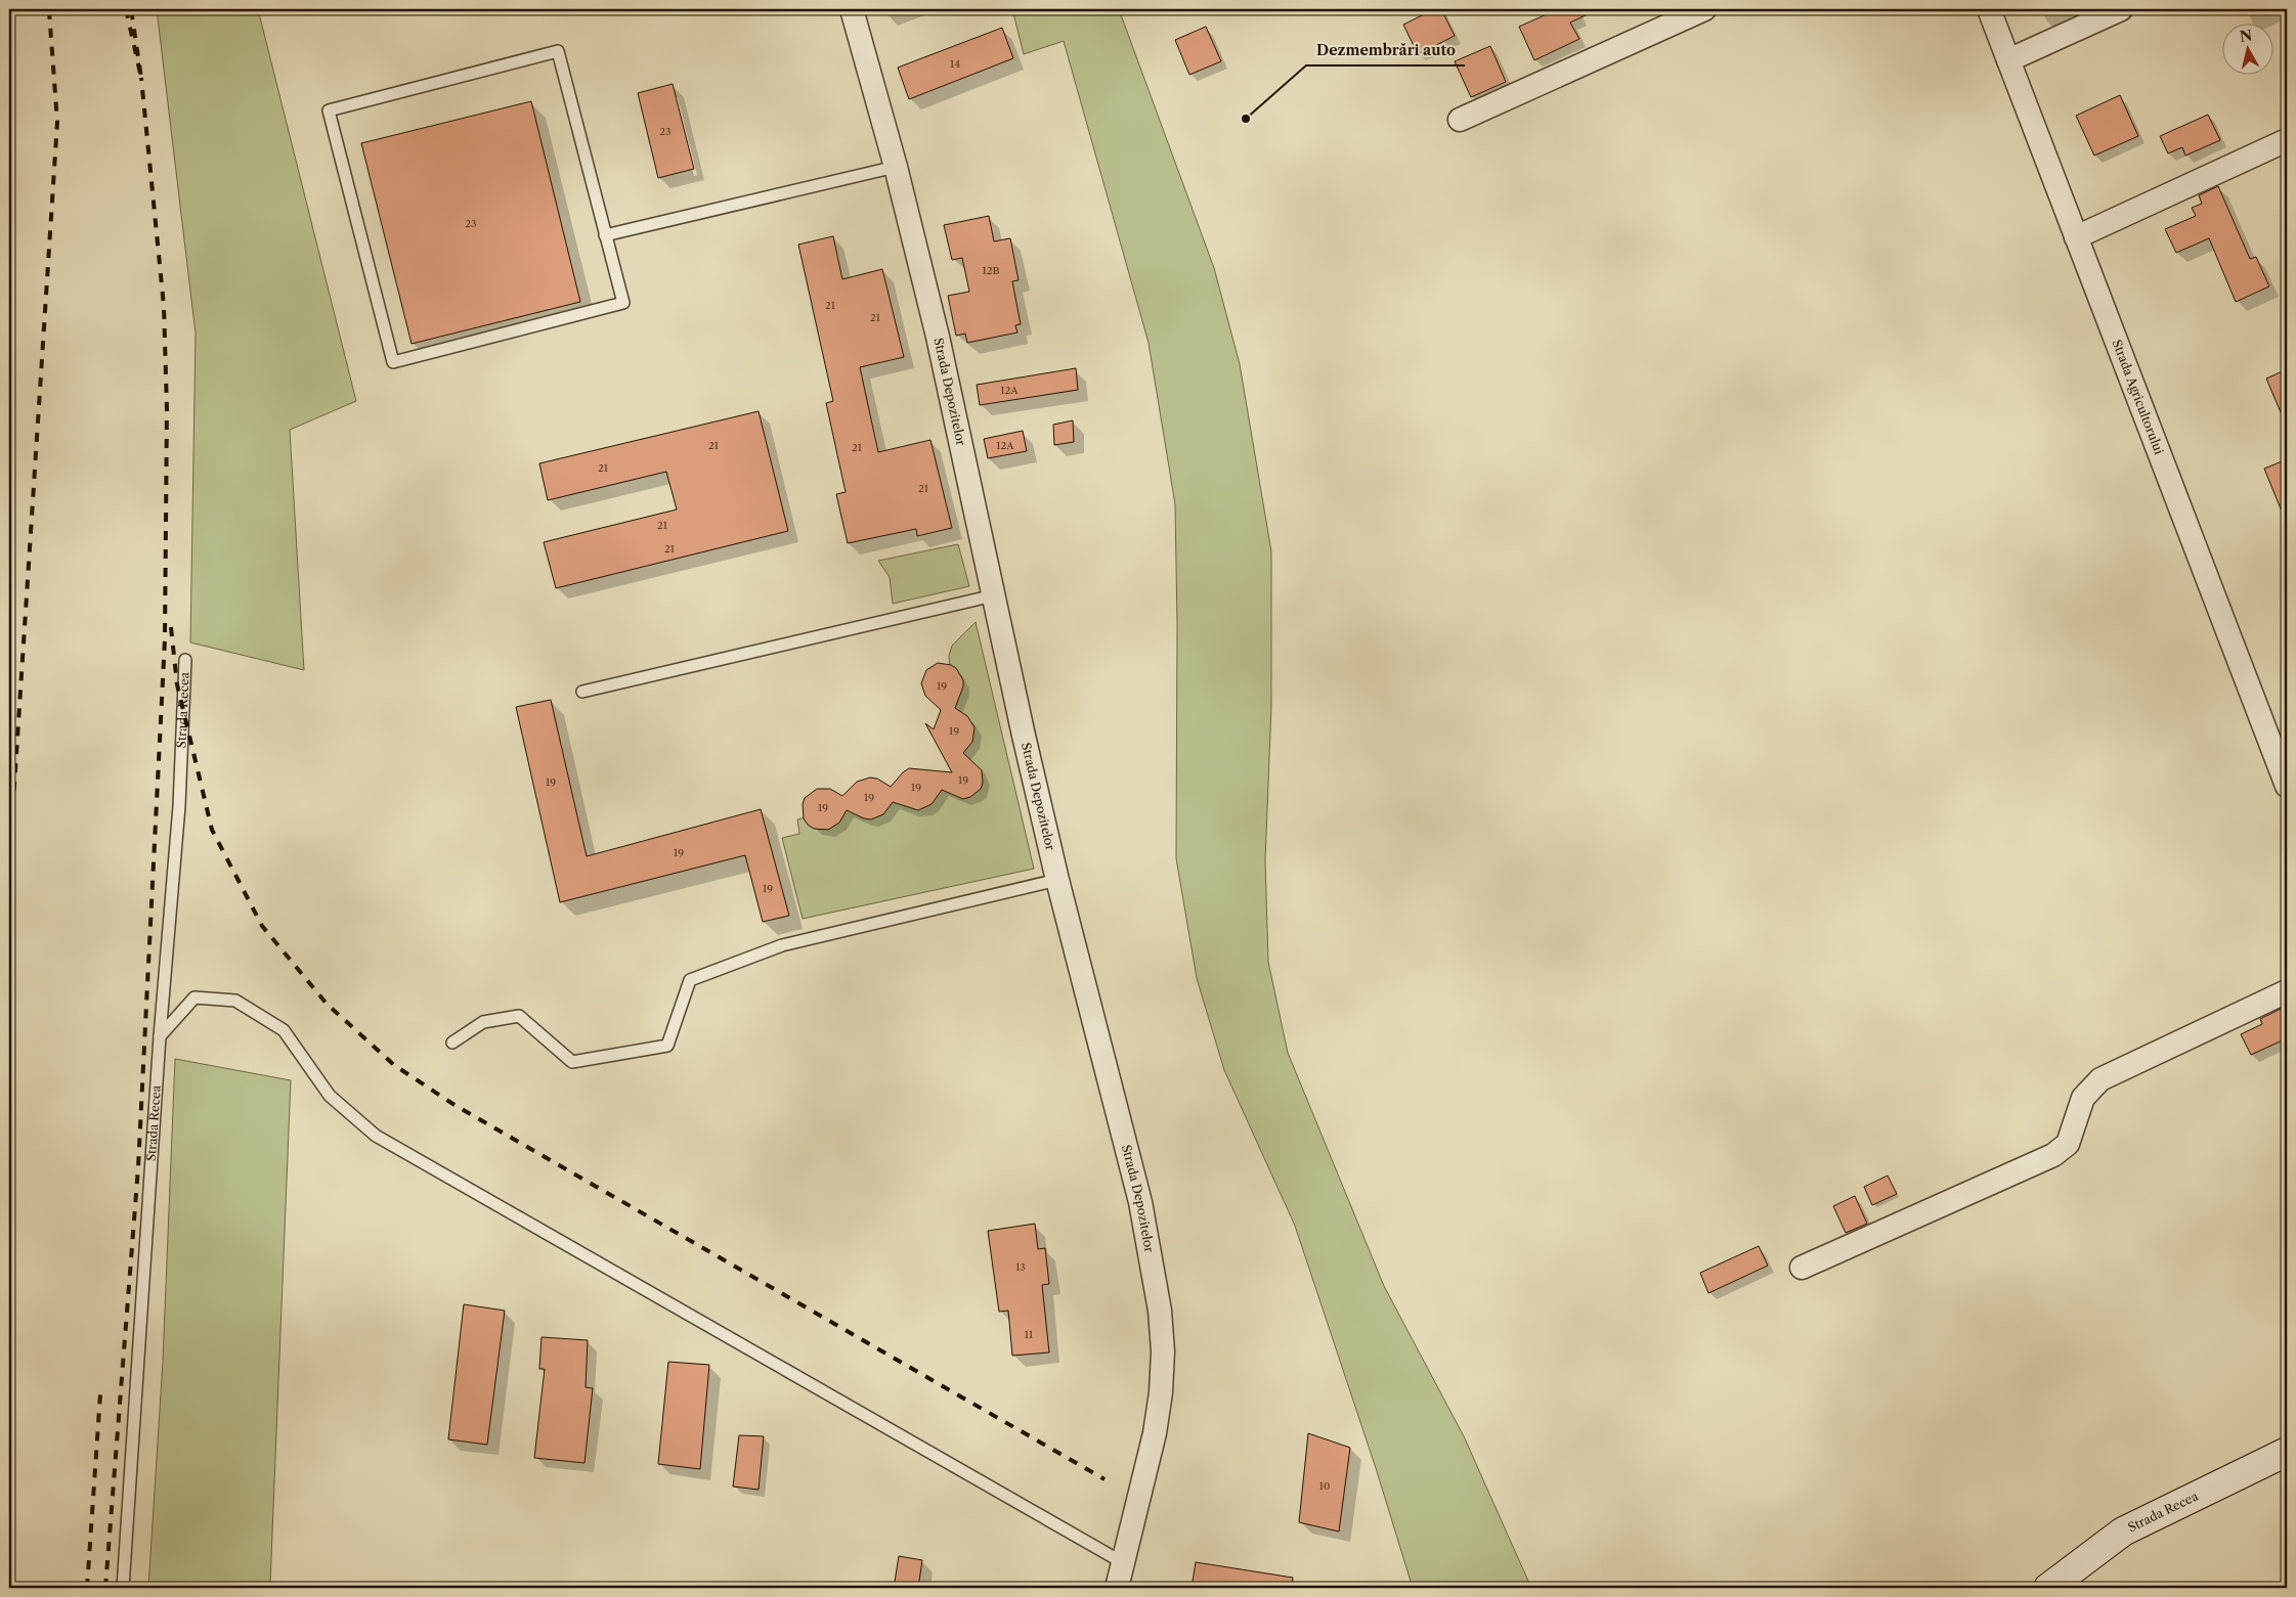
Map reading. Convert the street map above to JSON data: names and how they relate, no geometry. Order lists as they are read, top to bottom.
{
  "streets": {
    "main road": ["Strada Recea"],
    "street": ["Strada Depozitelor", "Strada Agricultorului"]
  },
  "places": ["Dezmembrări auto"],
  "house_numbers": [
    "14",
    "23",
    "23",
    "12B",
    "21",
    "21",
    "12A",
    "21",
    "12A",
    "21",
    "21",
    "21",
    "21",
    "21",
    "19",
    "19",
    "19",
    "19",
    "19",
    "19",
    "19",
    "19",
    "19",
    "13",
    "11",
    "10"
  ],
  "north": "top"
}
